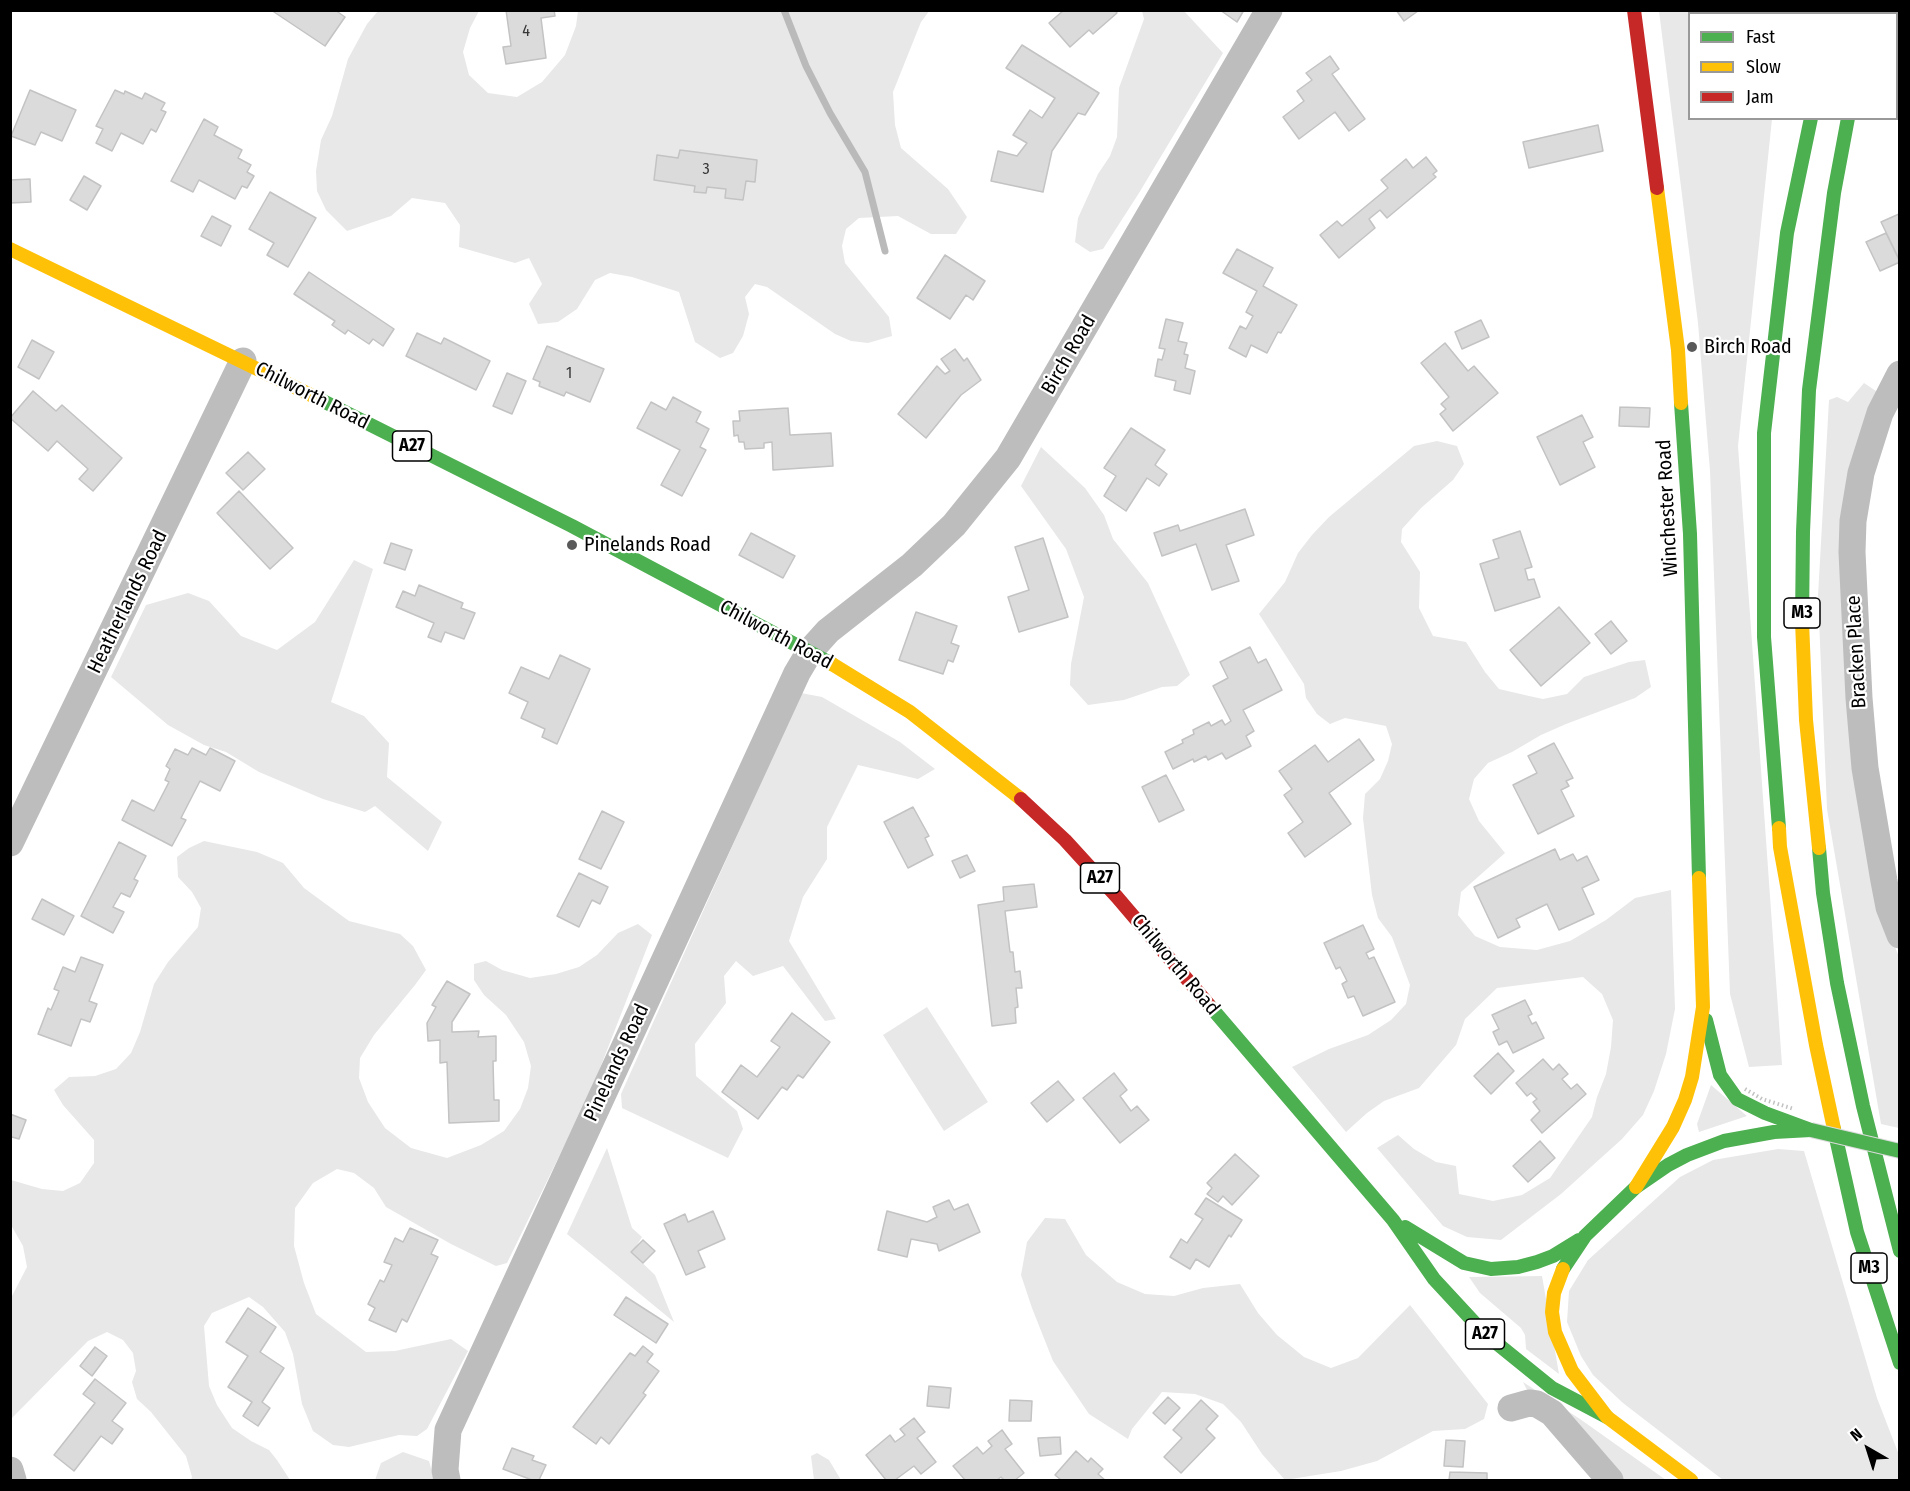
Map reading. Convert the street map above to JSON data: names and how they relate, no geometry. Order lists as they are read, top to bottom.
{
  "streets": {
    "main road": [
      "Chilworth Road",
      "A27",
      "Winchester Road",
      "M3"
    ],
    "street": [
      "Birch Road",
      "Heatherlands Road",
      "Bracken Place",
      "Pinelands Road"
    ]
  },
  "crossings": [
    ["Birch Road", "Chilworth Road"],
    ["Birch Road", "Pinelands Road"],
    ["Chilworth Road", "A27"],
    ["Chilworth Road", "Heatherlands Road"],
    ["Chilworth Road", "Pinelands Road"],
    ["A27", "Winchester Road"]
  ],
  "places": ["Birch Road", "Pinelands Road"],
  "house_numbers": ["4", "3", "1"],
  "legend": ["Fast", "Slow", "Jam"],
  "north": "top left"
}
